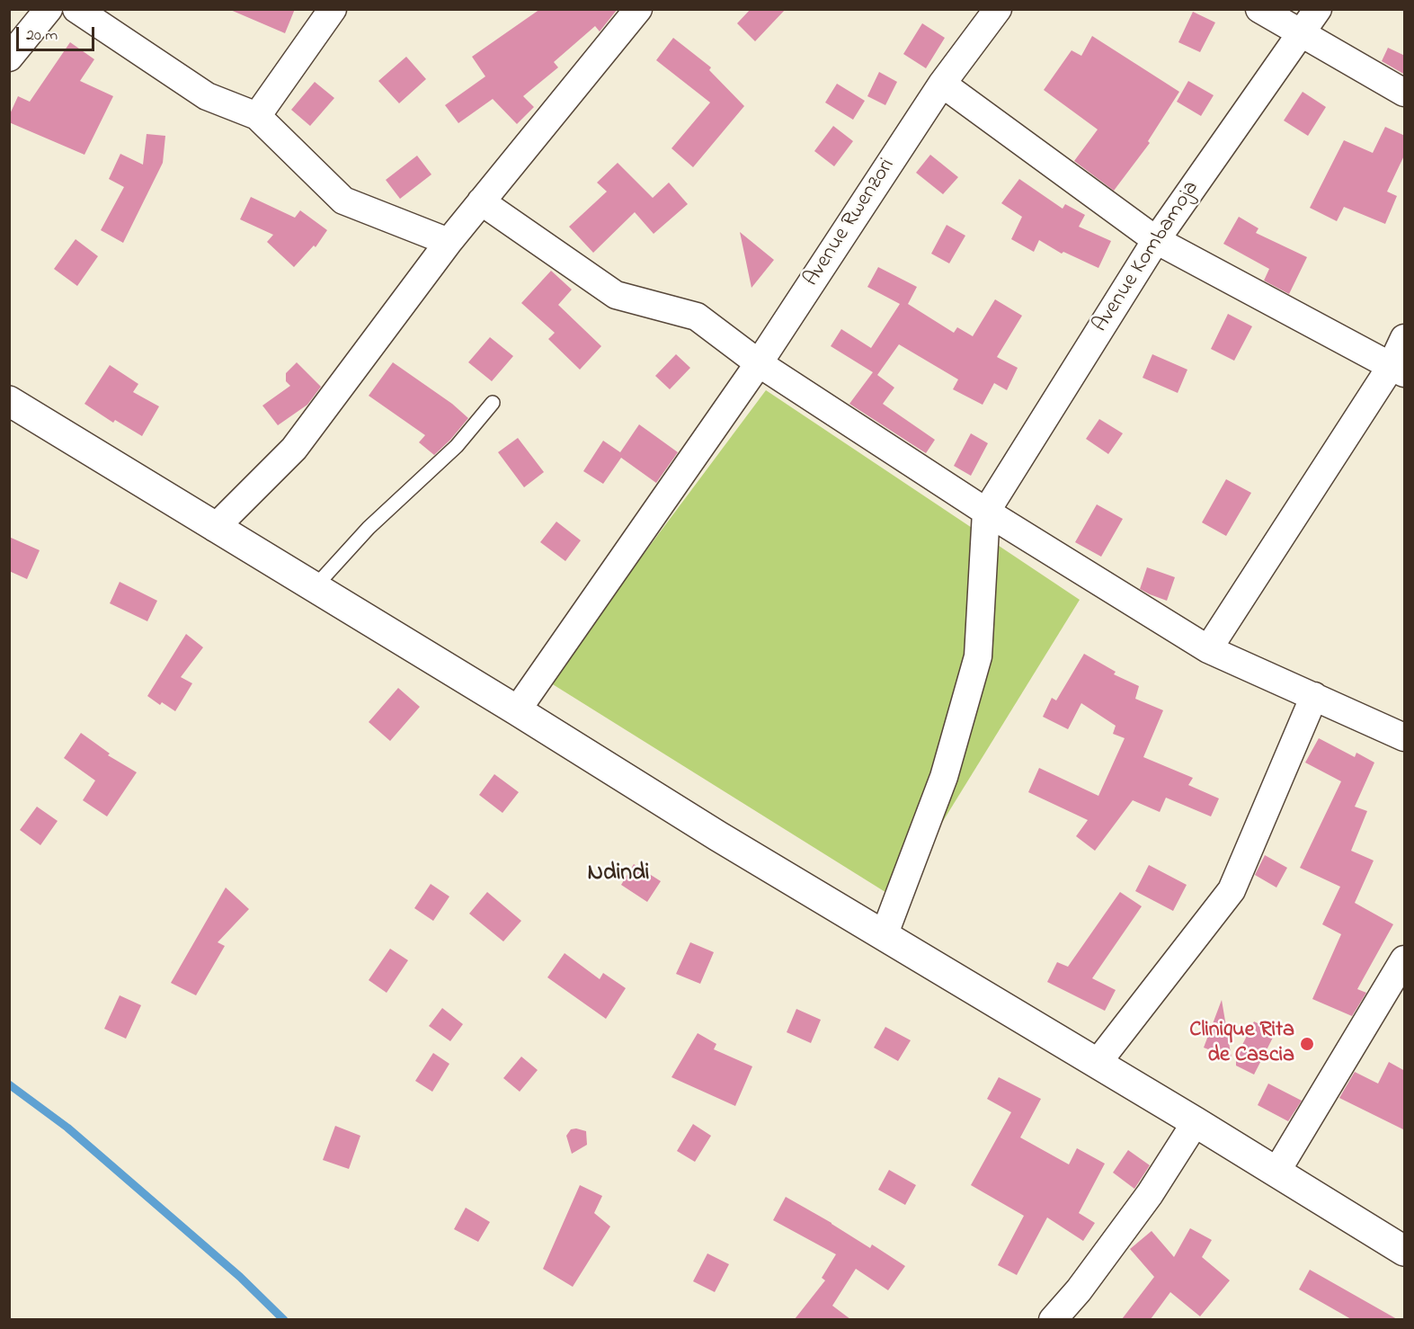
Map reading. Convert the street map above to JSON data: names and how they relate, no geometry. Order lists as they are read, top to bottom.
{
  "streets": {
    "street": ["Avenue Rwenzori", "Avenue Kombamoja"]
  },
  "districts": ["Ndindi"],
  "places": ["Clinique Rita de Cascia"],
  "scale_bar": "20 m"
}
